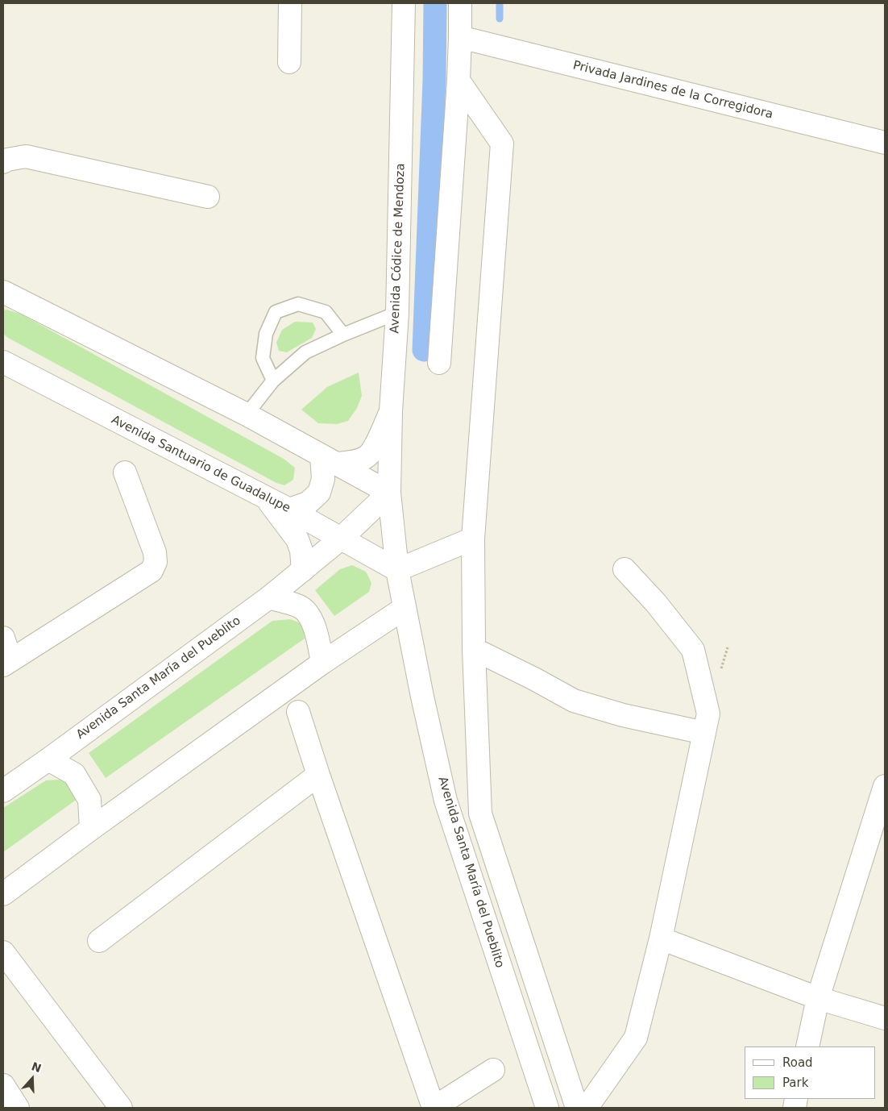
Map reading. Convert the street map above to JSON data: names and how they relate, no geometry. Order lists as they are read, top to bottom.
{
  "streets": {
    "street": [
      "Privada Jardines de la Corregidora",
      "Avenida Códice de Mendoza",
      "Avenida Santuario de Guadalupe",
      "Avenida Santa María del Pueblito"
    ]
  },
  "crossings": [
    ["Avenida Códice de Mendoza", "Avenida Santuario de Guadalupe"],
    ["Avenida Códice de Mendoza", "Avenida Santa María del Pueblito"],
    ["Avenida Santuario de Guadalupe", "Avenida Santa María del Pueblito"]
  ],
  "legend": ["Road", "Park"],
  "north": "top"
}
